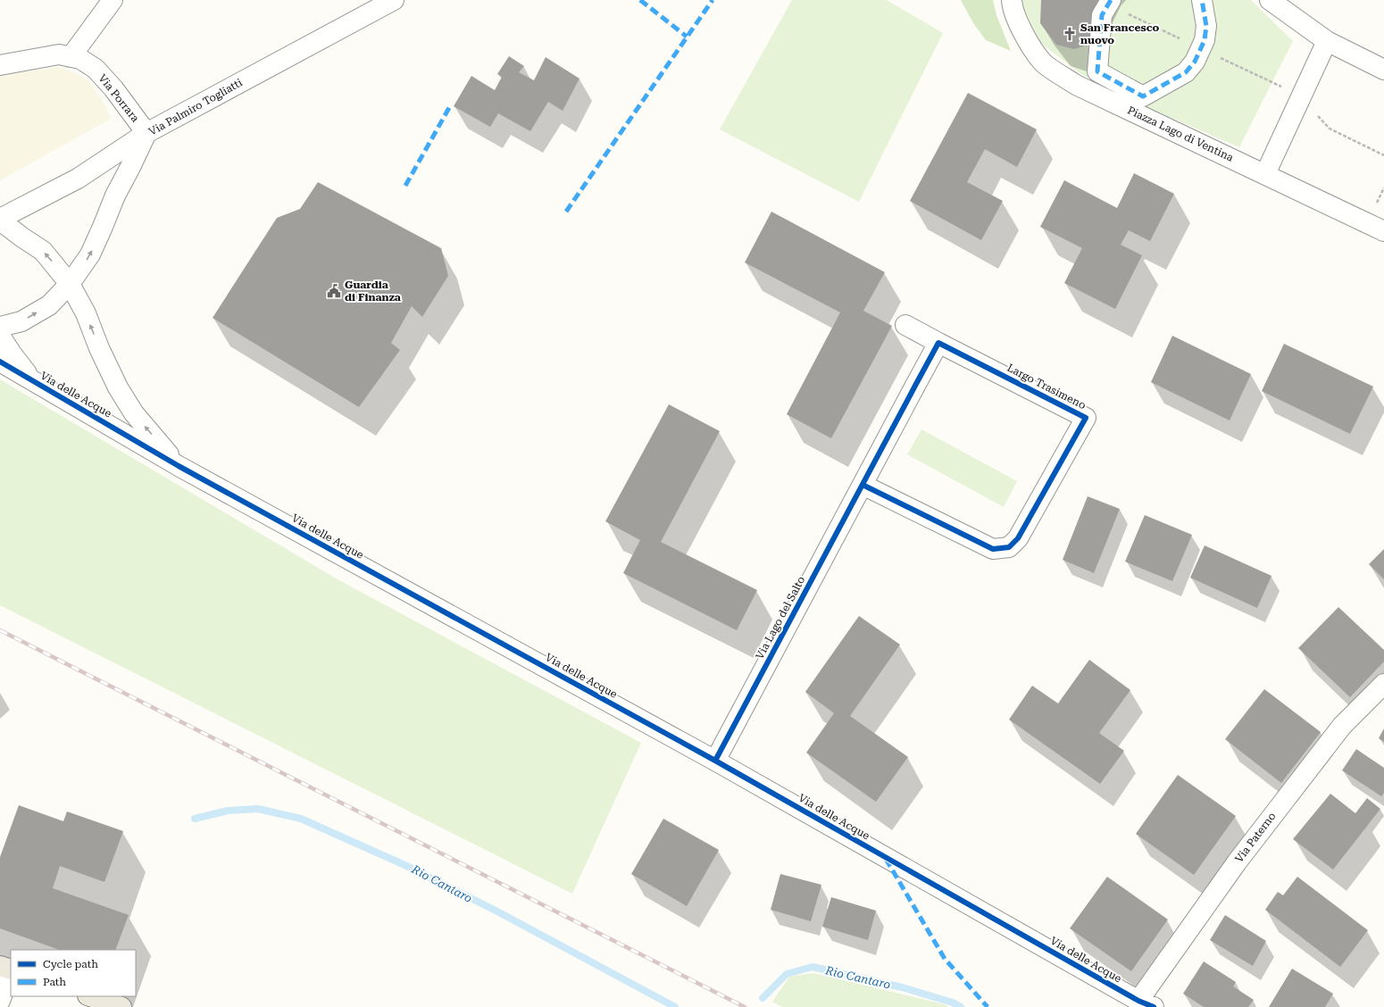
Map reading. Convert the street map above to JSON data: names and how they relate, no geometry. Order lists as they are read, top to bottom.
{
  "streets": {
    "street": [
      "Via Porrara",
      "Via Palmiro Togliatti",
      "Piazza Lago di Ventina",
      "Largo Trasimeno",
      "Via delle Acque",
      "Via Lago del Salto",
      "Via Paterno"
    ]
  },
  "crossings": [
    ["Via Porrara", "Via Palmiro Togliatti"],
    ["Largo Trasimeno", "Via Lago del Salto"],
    ["Via delle Acque", "Via Lago del Salto"],
    ["Via delle Acque", "Via Paterno"]
  ],
  "water": ["Rio Cantaro"],
  "places": {
    "church": ["San Francesco nuovo"],
    "public building": ["Guardia di Finanza"]
  },
  "legend": ["Cycle path", "Path"]
}
